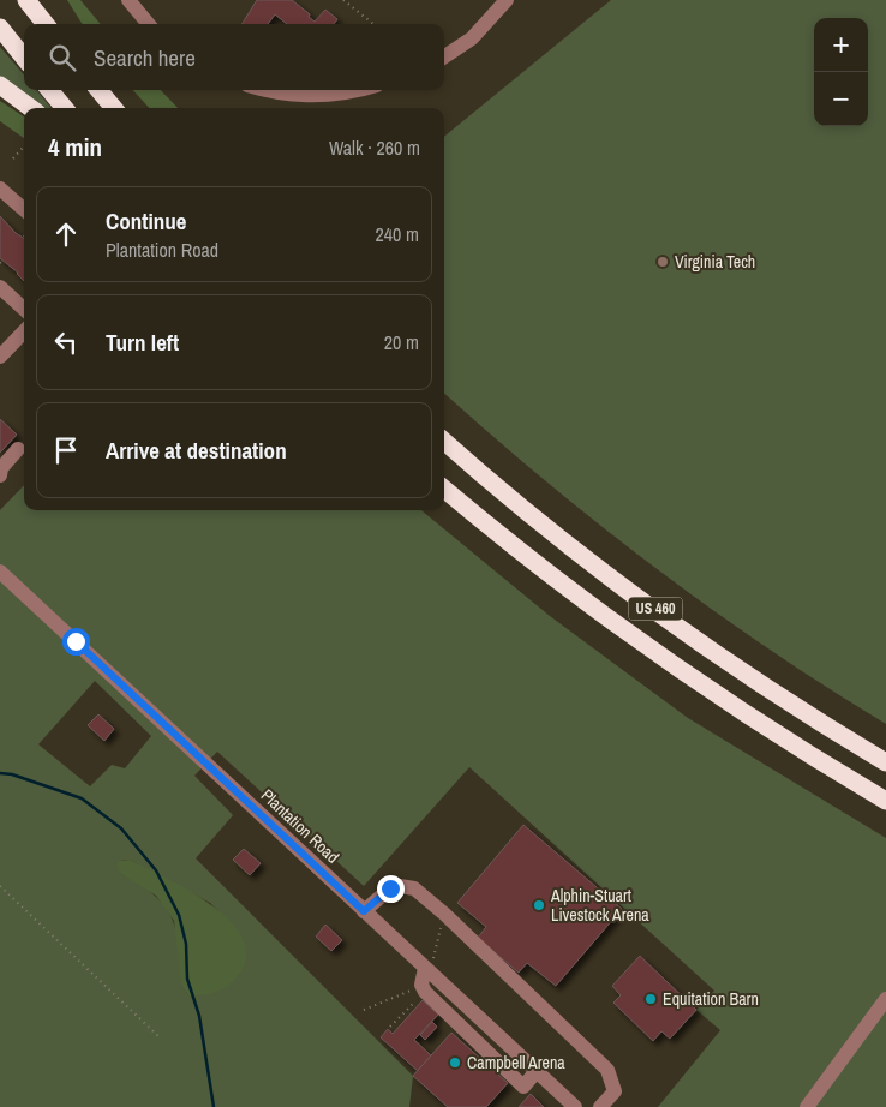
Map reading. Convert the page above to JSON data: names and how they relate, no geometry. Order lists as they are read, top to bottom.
{
  "streets": {
    "highway": ["US 460"],
    "street": ["Plantation Road"]
  },
  "places": [
    "Virginia Tech",
    "Alphin-Stuart Livestock Arena",
    "Equitation Barn",
    "Campbell Arena"
  ],
  "page": {
    "map_buttons": ["+", "−"],
    "search": "Search here",
    "heading": ["4 min", "Walk · 260 m"],
    "list": [
      ["Continue", "Plantation Road", "240 m"],
      ["Turn left", "20 m"],
      "Arrive at destination"
    ]
  }
}
